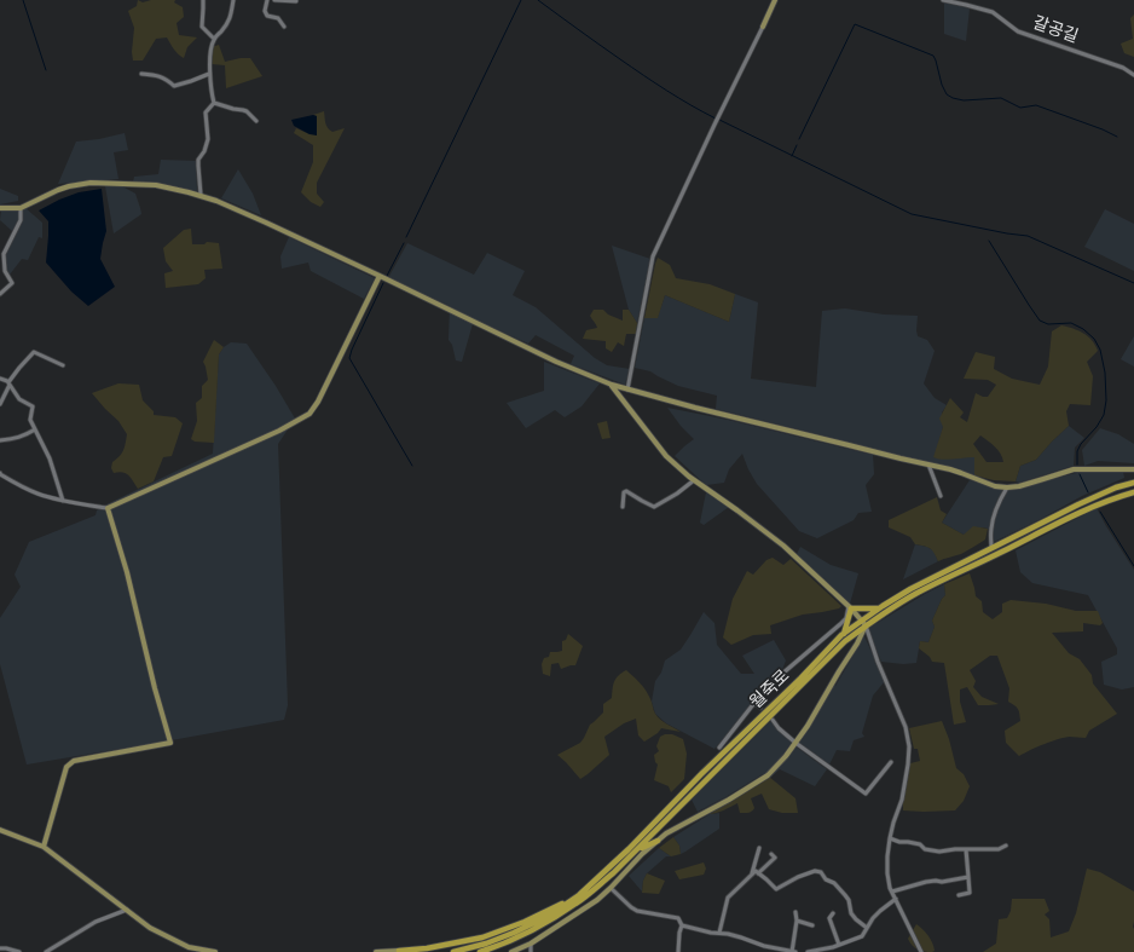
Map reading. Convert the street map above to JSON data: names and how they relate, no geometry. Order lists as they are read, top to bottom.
{
  "streets": {
    "main road": ["월죽로"],
    "street": ["갈공길"]
  }
}
